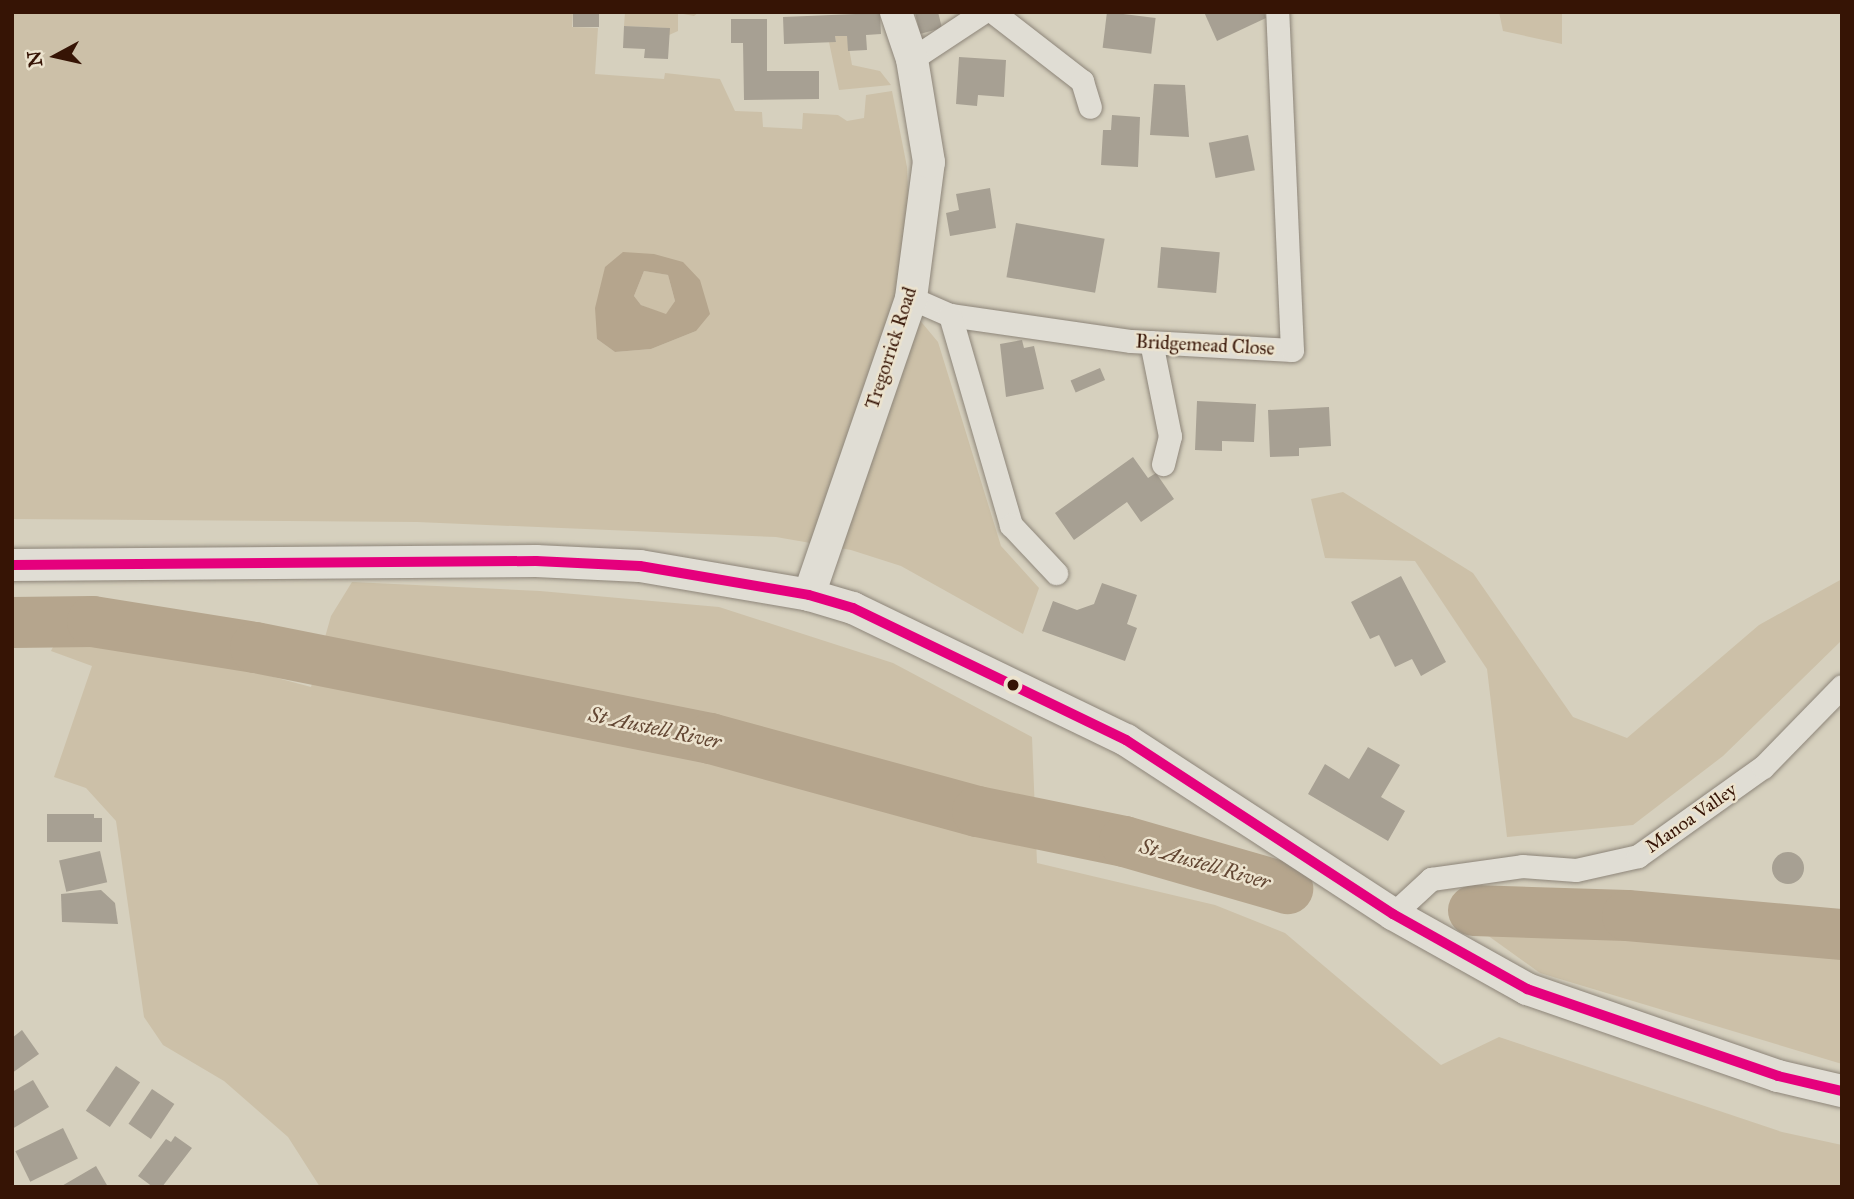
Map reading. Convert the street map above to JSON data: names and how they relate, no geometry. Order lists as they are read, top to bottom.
{
  "streets": {
    "main road": ["Tregorrick Road"],
    "street": ["Bridgemead Close", "Manoa Valley"]
  },
  "crossings": [
    ["Bridgemead Close", "Tregorrick Road"]
  ],
  "water": ["St Austell River"],
  "north": "left"
}
